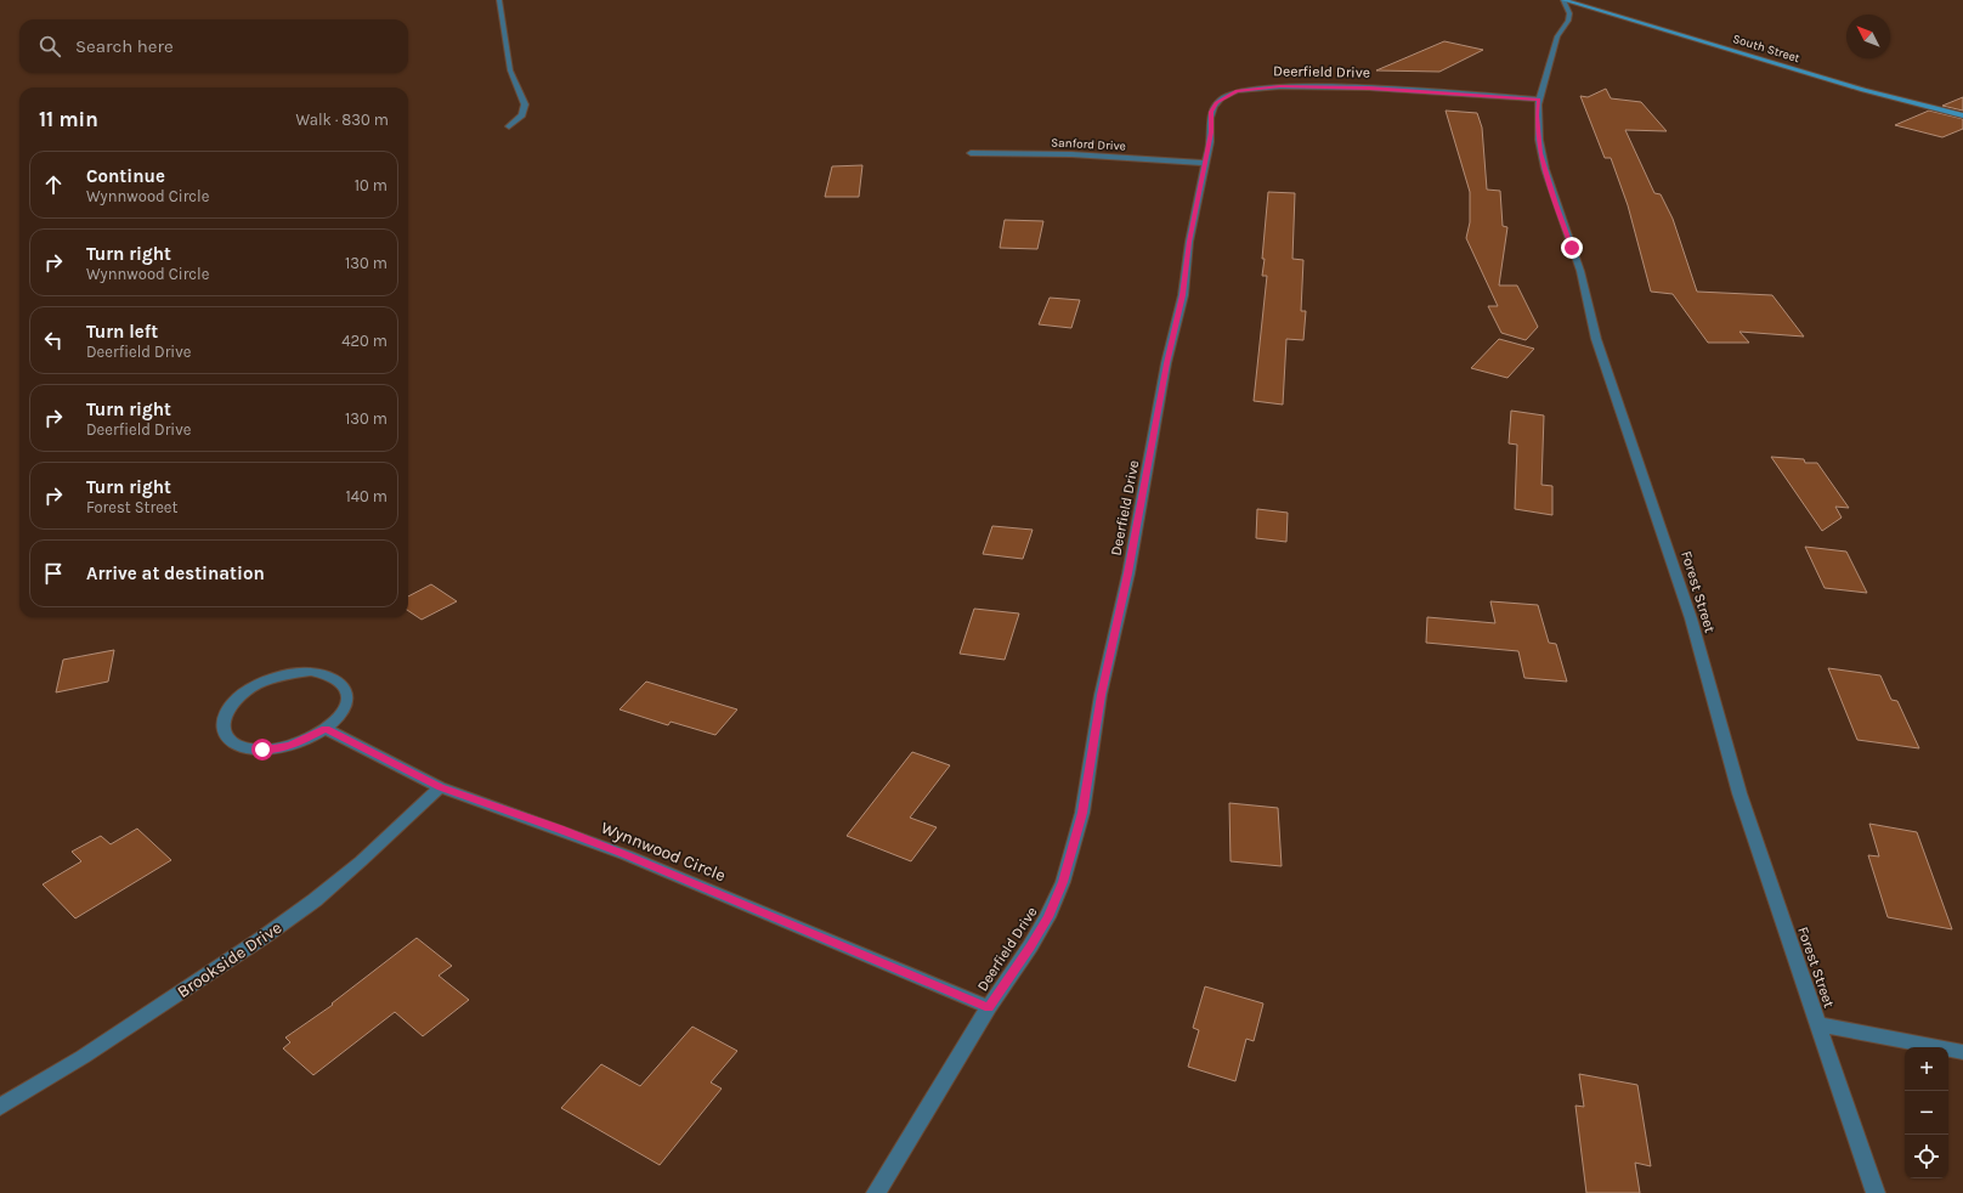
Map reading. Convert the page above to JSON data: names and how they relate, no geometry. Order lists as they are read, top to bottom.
{
  "streets": {
    "street": [
      "South Street",
      "Deerfield Drive",
      "Sanford Drive",
      "Forest Street",
      "Wynnwood Circle",
      "Brookside Drive"
    ]
  },
  "crossings": [
    ["South Street", "Forest Street"],
    ["Deerfield Drive", "Sanford Drive"],
    ["Deerfield Drive", "Forest Street"],
    ["Deerfield Drive", "Wynnwood Circle"],
    ["Wynnwood Circle", "Brookside Drive"]
  ],
  "north": "top left",
  "page": {
    "search": "Search here",
    "heading": ["11 min", "Walk · 830 m"],
    "list": [
      ["Continue", "Wynnwood Circle", "10 m"],
      ["Turn right", "Wynnwood Circle", "130 m"],
      ["Turn left", "Deerfield Drive", "420 m"],
      ["Turn right", "Deerfield Drive", "130 m"],
      ["Turn right", "Forest Street", "140 m"],
      "Arrive at destination"
    ],
    "map_buttons": ["+", "−"]
  }
}
